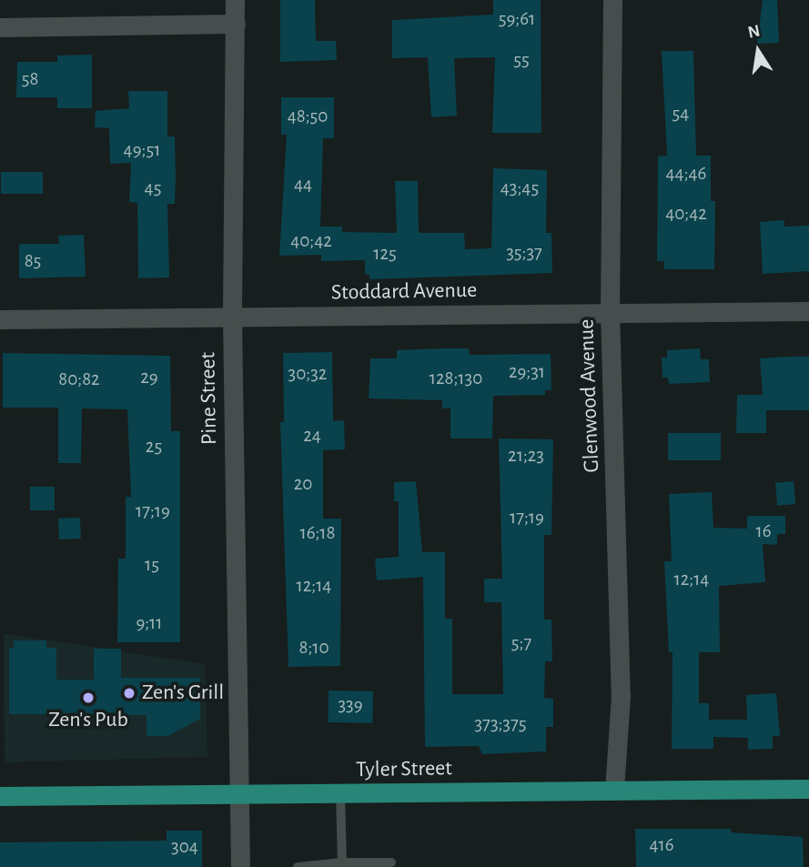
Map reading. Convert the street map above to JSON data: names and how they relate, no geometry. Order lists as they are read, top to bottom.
{
  "streets": {
    "main road": ["Tyler Street"],
    "street": ["Stoddard Avenue", "Glenwood Avenue", "Pine Street"]
  },
  "crossings": [
    ["Stoddard Avenue", "Glenwood Avenue"],
    ["Stoddard Avenue", "Pine Street"],
    ["Glenwood Avenue", "Tyler Street"],
    ["Pine Street", "Tyler Street"]
  ],
  "places": ["Zen's Grill", "Zen's Pub"],
  "house_numbers": [
    "59;61",
    "55",
    "58",
    "54",
    "48;50",
    "49;51",
    "44;46",
    "44",
    "45",
    "43;45",
    "40;42",
    "40;42",
    "35;37",
    "125",
    "85",
    "29;31",
    "30;32",
    "29",
    "128;130",
    "80;82",
    "24",
    "25",
    "21;23",
    "20",
    "17;19",
    "17;19",
    "16",
    "16;18",
    "15",
    "12;14",
    "12;14",
    "9;11",
    "5;7",
    "8;10",
    "339",
    "373;375",
    "416",
    "304"
  ],
  "north": "top"
}
